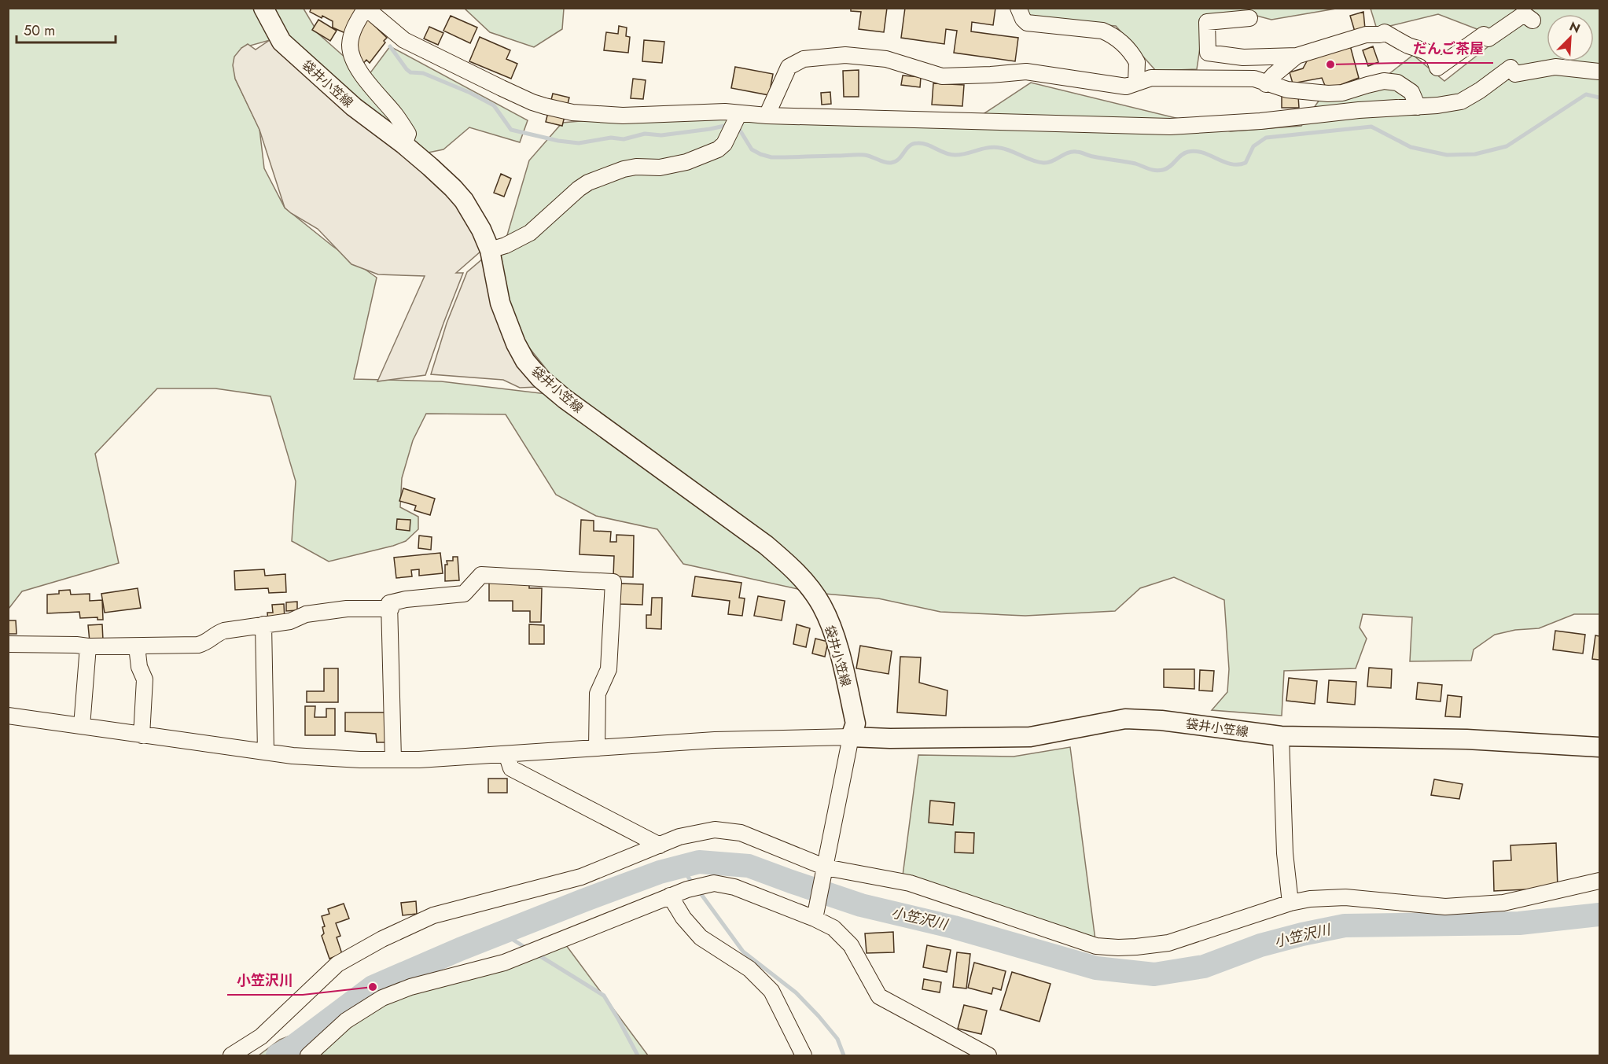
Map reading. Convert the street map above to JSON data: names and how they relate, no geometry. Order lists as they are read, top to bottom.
{
  "streets": {
    "main road": ["袋井小笠線"]
  },
  "water": ["小笠沢川"],
  "places": ["だんご茶屋", "小笠沢川"],
  "scale_bar": "50 m",
  "north": "top right"
}
